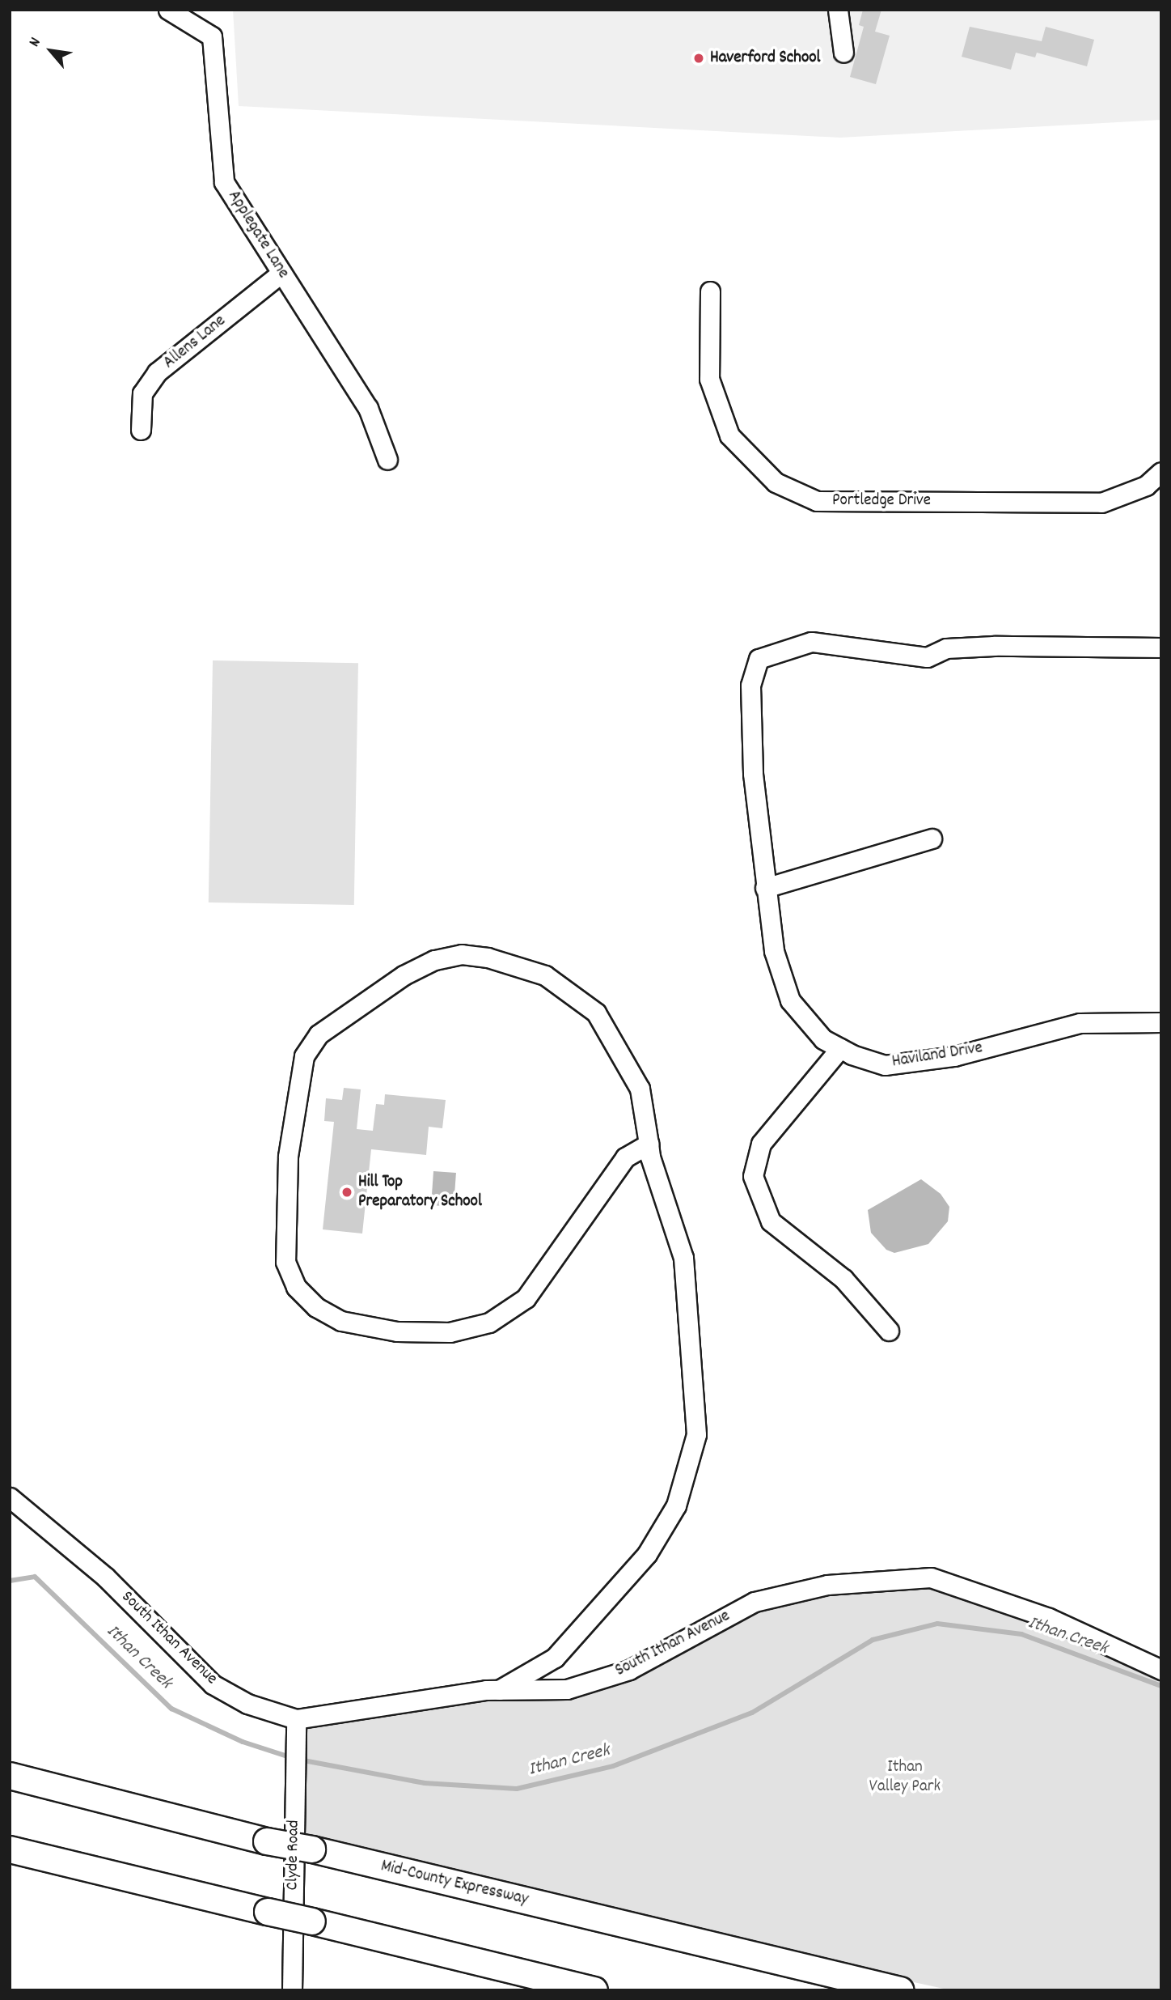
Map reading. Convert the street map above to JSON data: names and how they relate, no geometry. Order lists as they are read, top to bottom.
{
  "streets": {
    "highway": ["Mid-County Expressway"],
    "street": [
      "Applegate Lane",
      "Allens Lane",
      "Portledge Drive",
      "Haviland Drive",
      "South Ithan Avenue",
      "Clyde Road"
    ]
  },
  "crossings": [
    ["Applegate Lane", "Allens Lane"],
    ["South Ithan Avenue", "Clyde Road"]
  ],
  "water": ["Ithan Creek"],
  "parks": ["Ithan Valley Park"],
  "places": ["Haverford School", "Hill Top Preparatory School"],
  "north": "top left"
}
